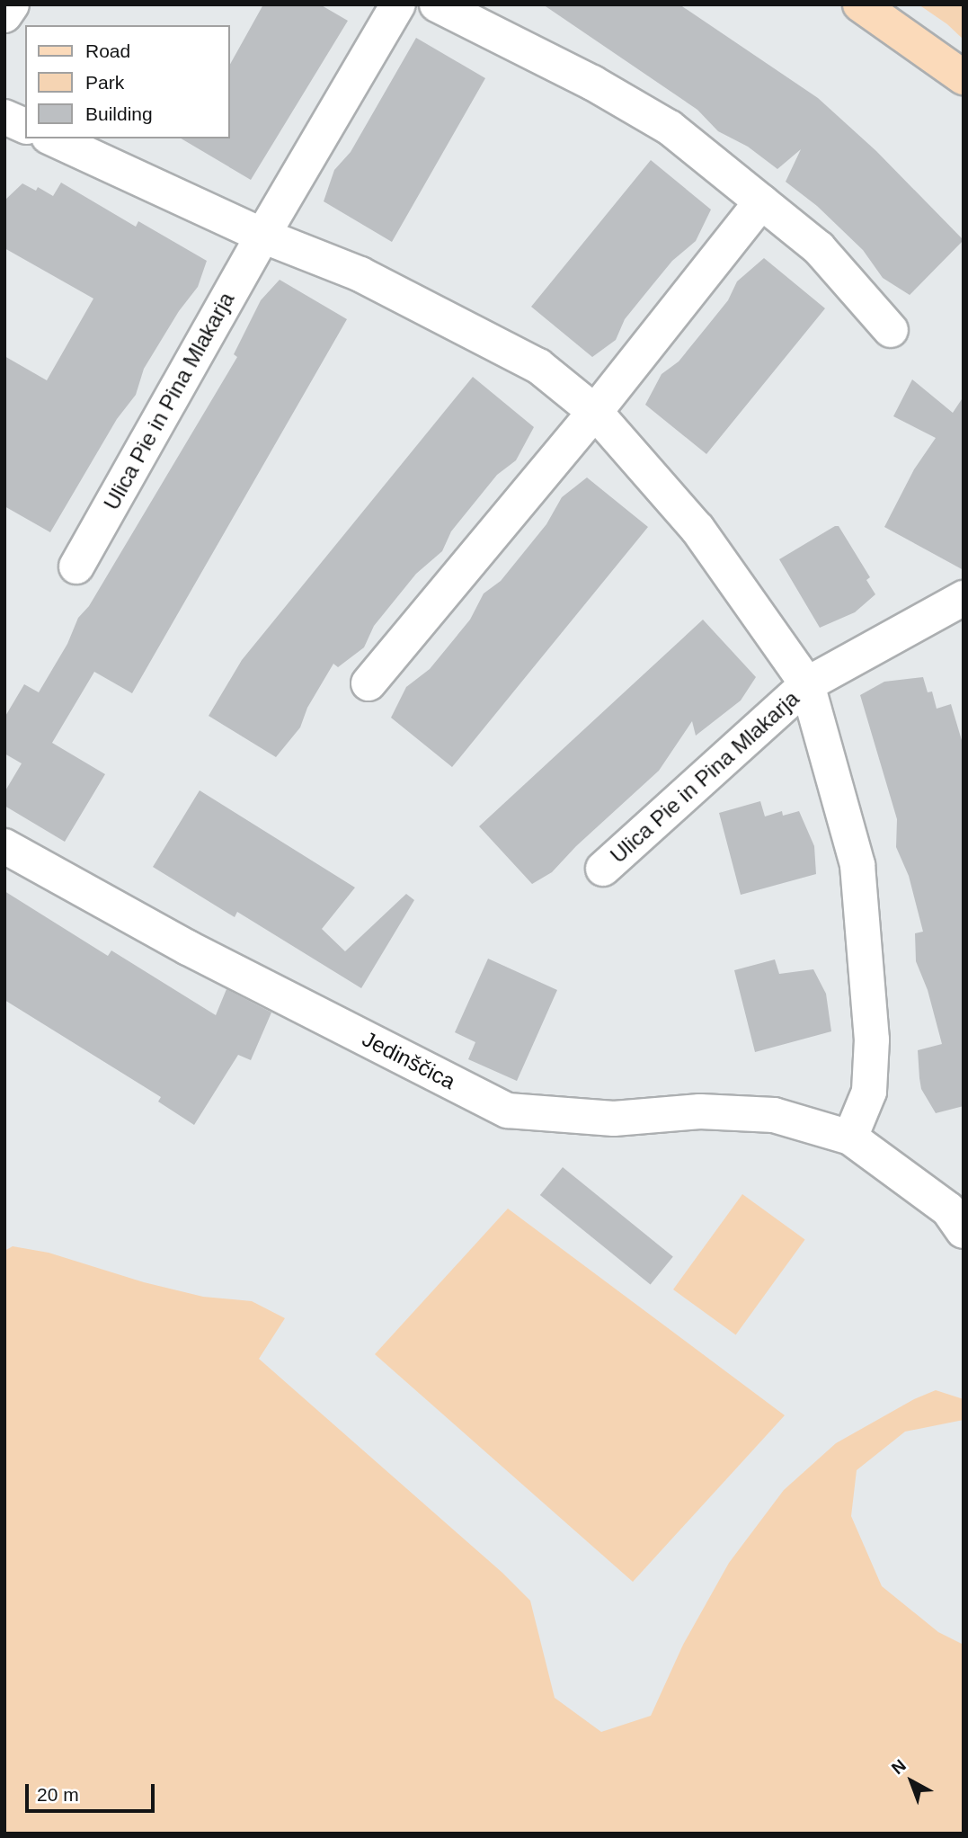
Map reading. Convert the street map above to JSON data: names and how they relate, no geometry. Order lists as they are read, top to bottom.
{
  "streets": {
    "street": ["Ulica Pie in Pina Mlakarja", "Jedinščica"]
  },
  "crossings": [
    ["Ulica Pie in Pina Mlakarja", "Jedinščica"]
  ],
  "legend": ["Road", "Park", "Building"],
  "scale_bar": "20 m",
  "north": "top left"
}
